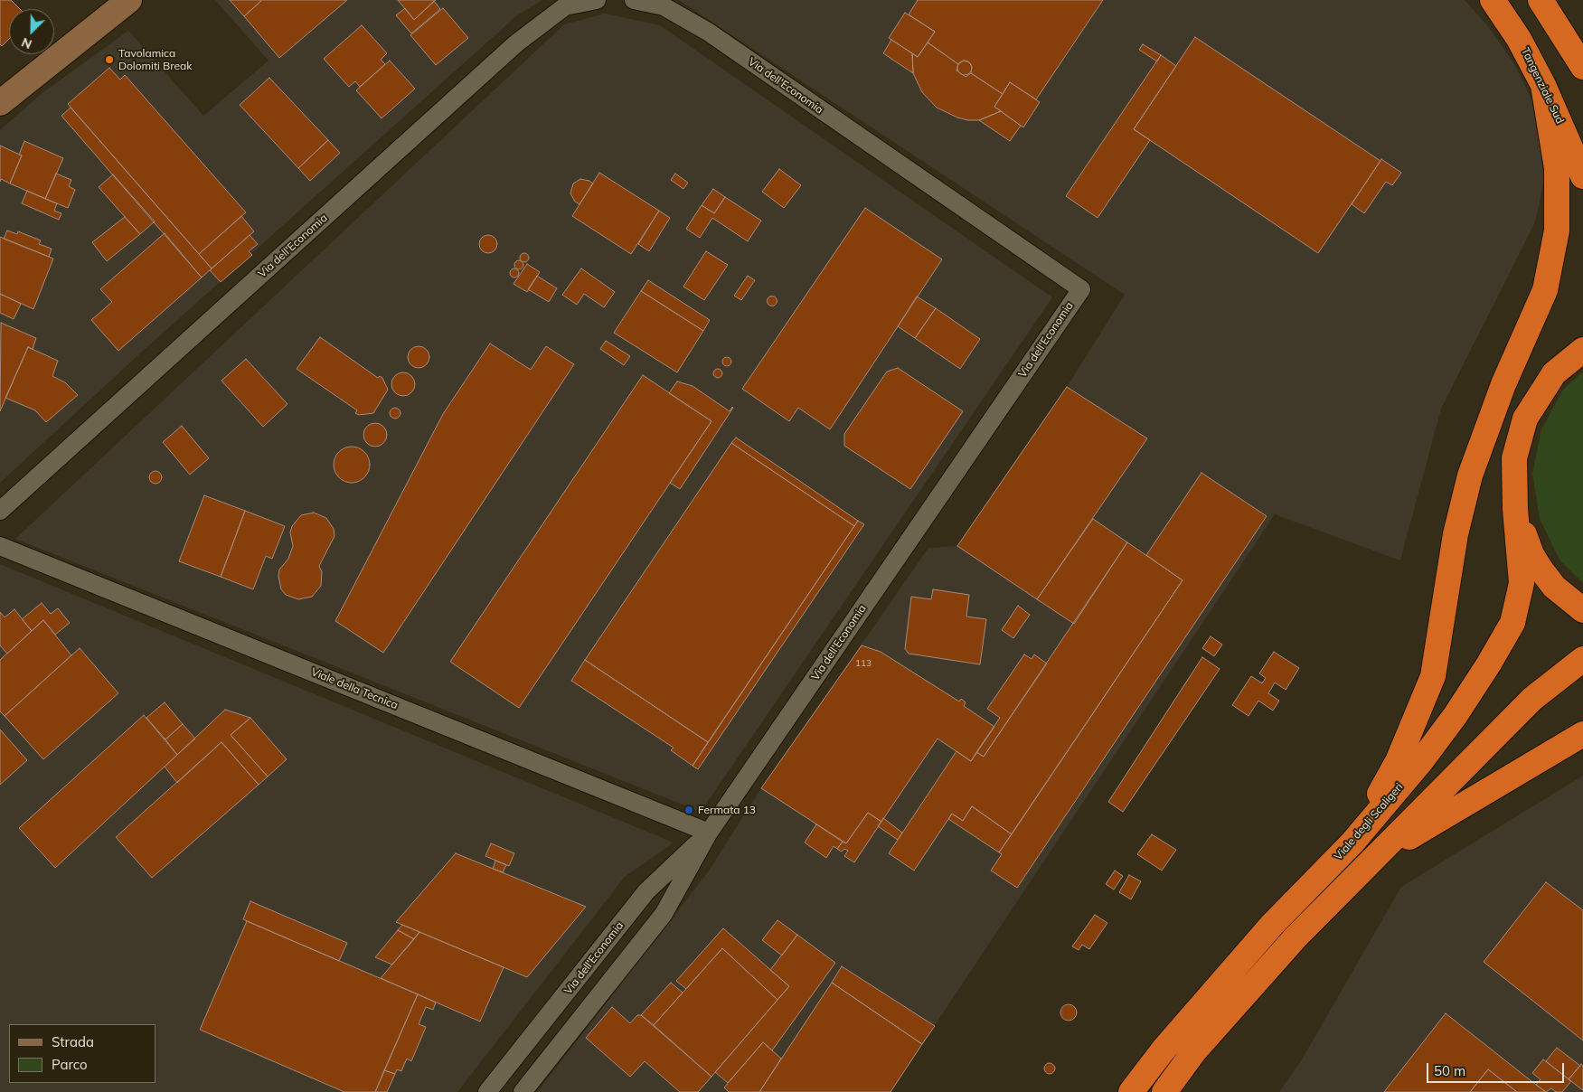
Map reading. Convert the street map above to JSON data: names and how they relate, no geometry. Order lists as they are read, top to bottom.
{
  "streets": {
    "highway": ["Tangenziale Sud", "Viale degli Scaligeri"],
    "street": ["Via dell'Economia", "Viale della Tecnica"]
  },
  "crossings": [
    ["Via dell'Economia", "Viale della Tecnica"]
  ],
  "places": ["Tavolamica Dolomiti Break", "Fermata 13"],
  "house_numbers": ["113"],
  "legend": ["Strada", "Parco"],
  "scale_bar": "50 m",
  "north": "bottom left"
}
